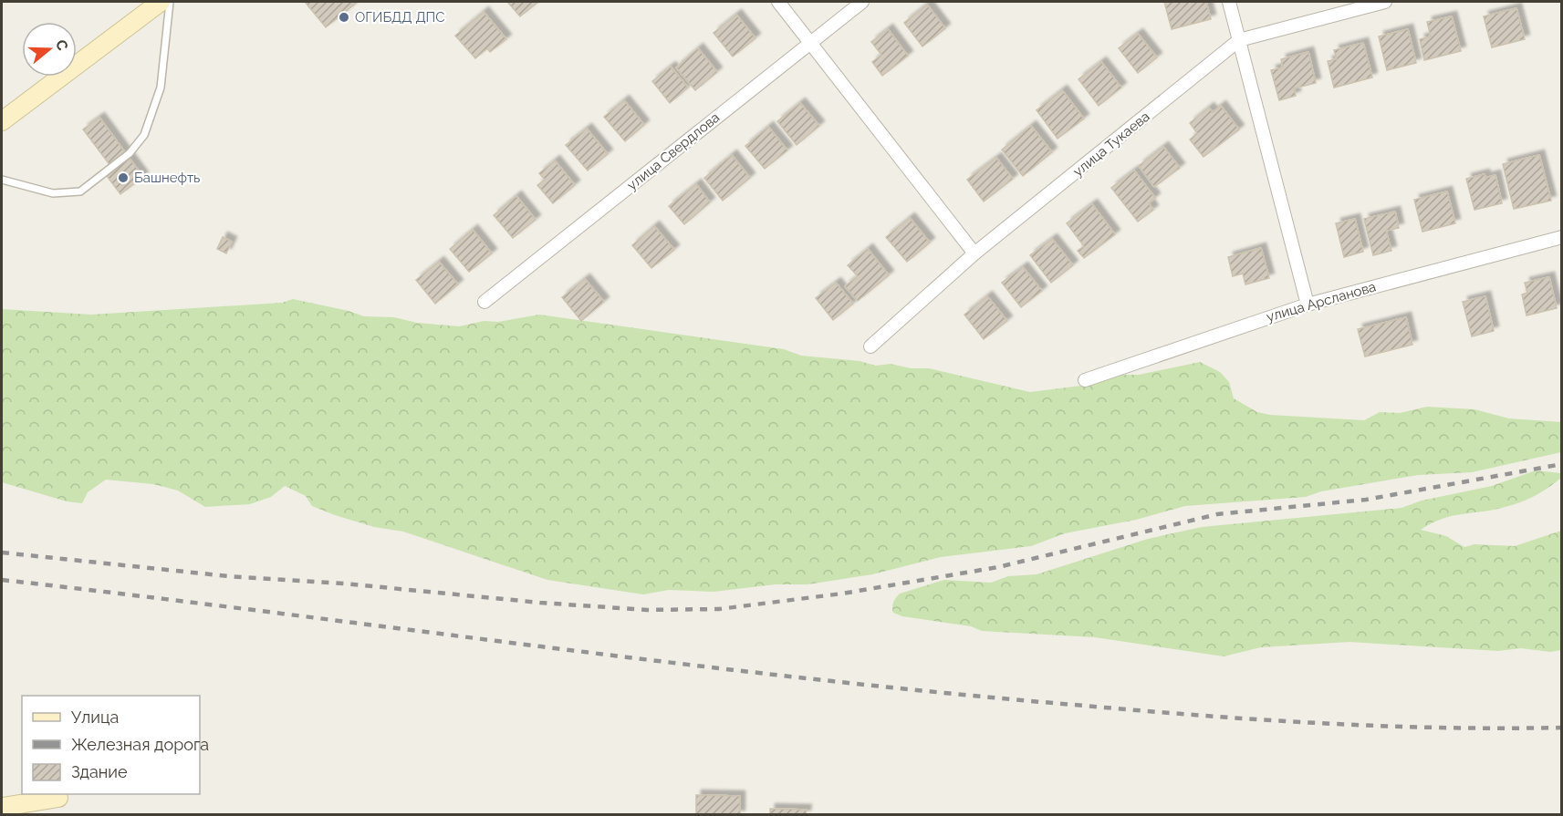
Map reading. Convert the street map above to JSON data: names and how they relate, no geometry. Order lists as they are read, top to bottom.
{
  "streets": {
    "street": ["улица Тукаева", "улица Свердлова", "улица Арсланова"]
  },
  "places": ["ОГИБДД ДПС", "Башнефть"],
  "legend": ["Улица", "Железная дорога", "Здание"],
  "north": "right"
}
